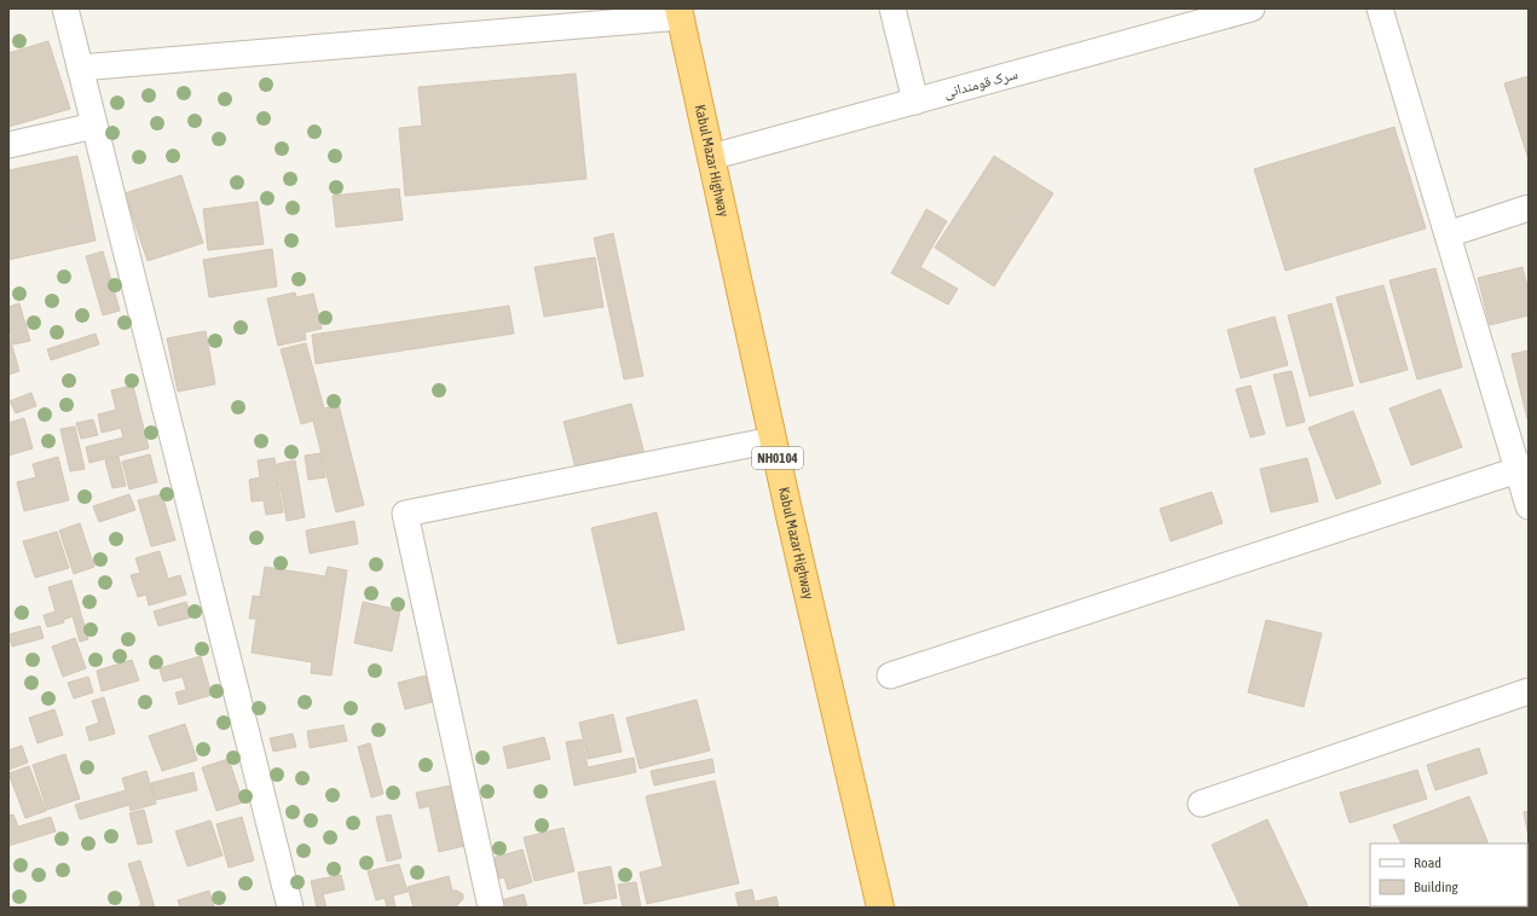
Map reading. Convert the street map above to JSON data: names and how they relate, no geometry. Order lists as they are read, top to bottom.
{
  "streets": {
    "highway": ["Kabul Mazar Highway", "NH0104"],
    "street": ["سرک قومندانی"]
  },
  "crossings": [
    ["سرک قومندانی", "Kabul Mazar Highway"]
  ],
  "legend": ["Road", "Building"]
}
